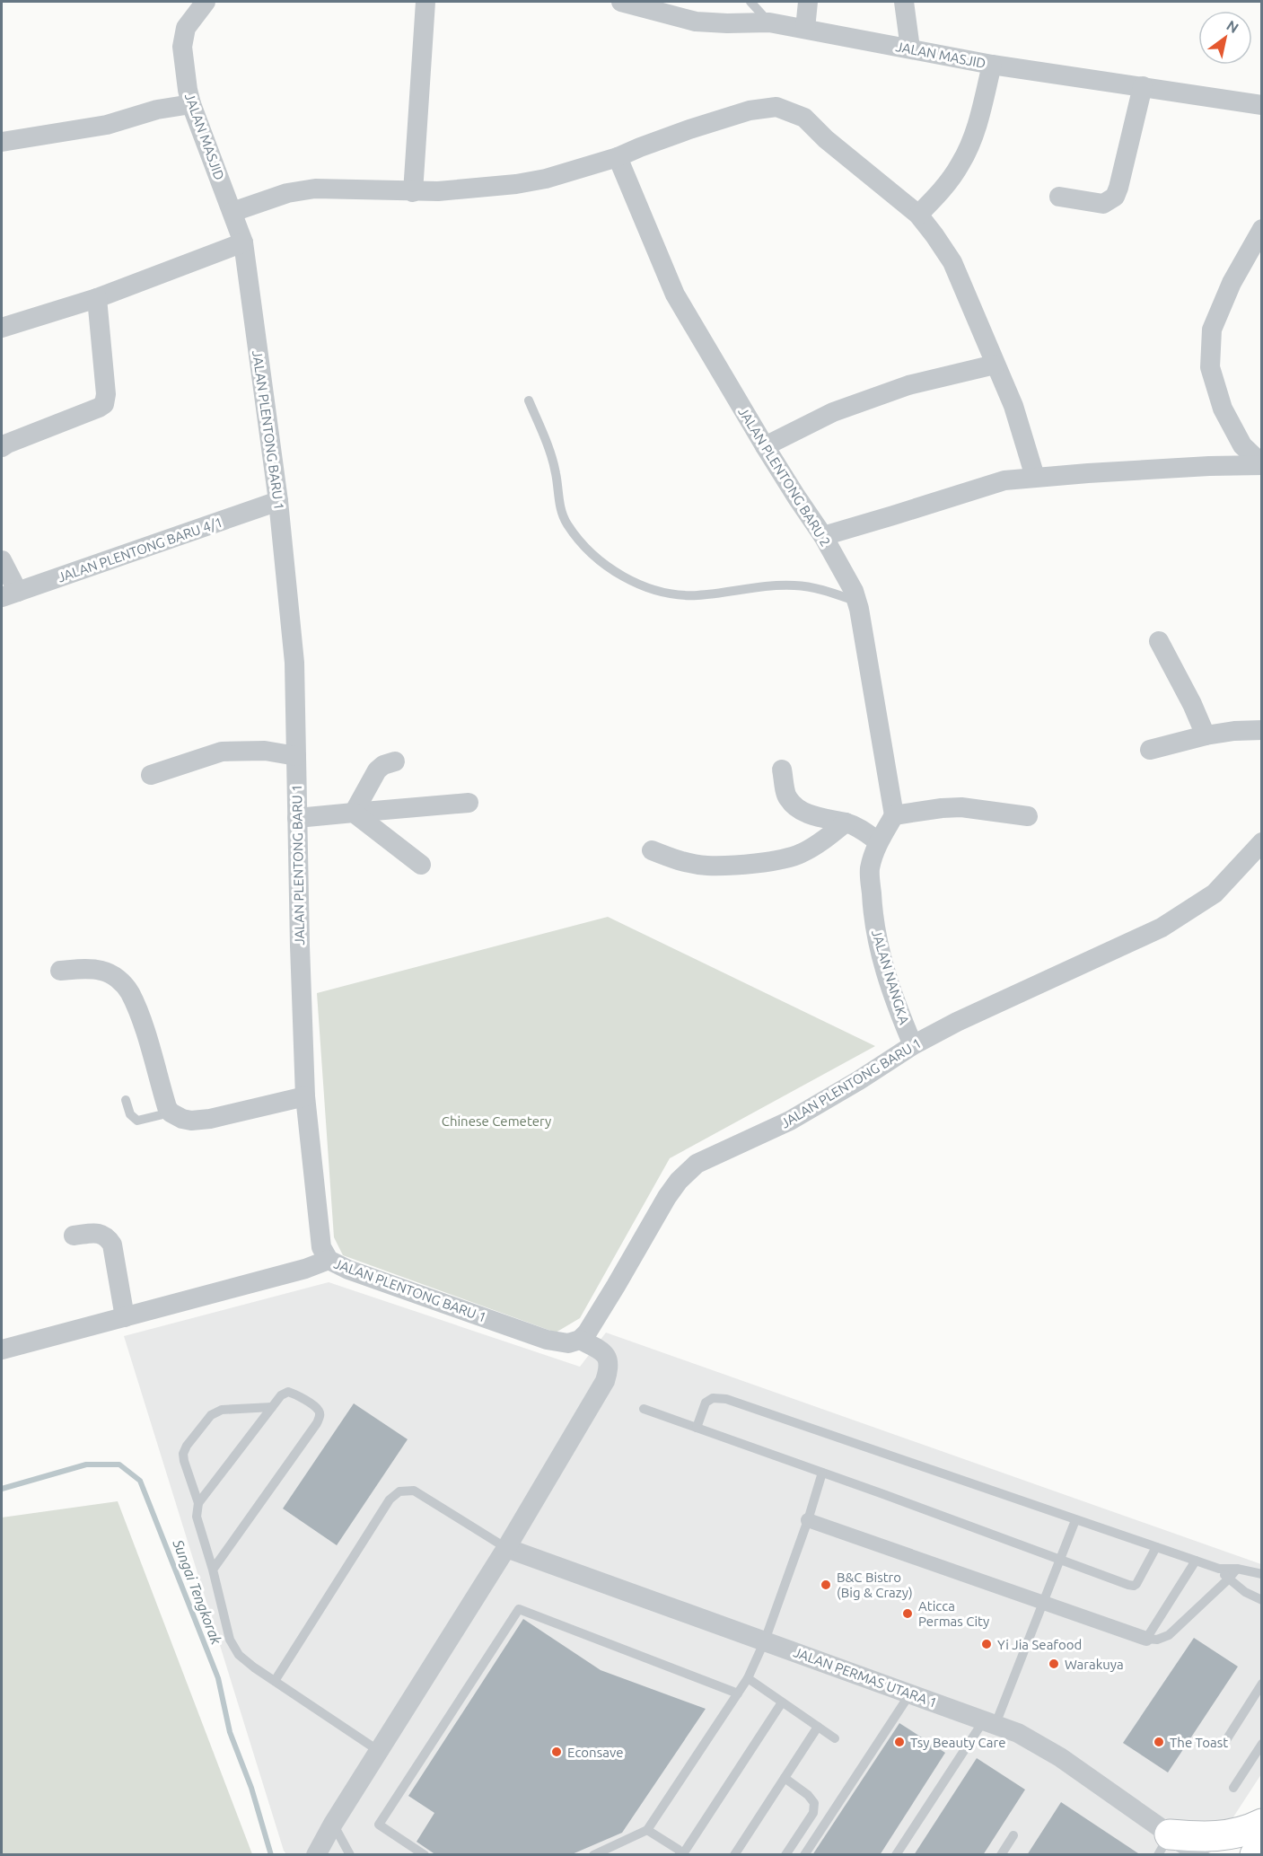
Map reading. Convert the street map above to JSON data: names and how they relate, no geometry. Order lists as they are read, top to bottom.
{
  "streets": {
    "street": [
      "JALAN MASJID",
      "JALAN PLENTONG BARU 1",
      "JALAN PLENTONG BARU 2",
      "JALAN PLENTONG BARU 4/1",
      "JALAN NANGKA",
      "JALAN PERMAS UTARA 1"
    ]
  },
  "crossings": [
    ["JALAN MASJID", "JALAN PLENTONG BARU 1"],
    ["JALAN PLENTONG BARU 1", "JALAN PLENTONG BARU 4/1"],
    ["JALAN PLENTONG BARU 1", "JALAN NANGKA"],
    ["JALAN PLENTONG BARU 2", "JALAN NANGKA"]
  ],
  "water": ["Sungai Tengkorak"],
  "parks": ["Chinese Cemetery"],
  "places": [
    "B&C Bistro (Big & Crazy)",
    "Aticca Permas City",
    "Yi Jia Seafood",
    "Warakuya",
    "Tsy Beauty Care",
    "The Toast",
    "Econsave"
  ],
  "north": "top right"
}
